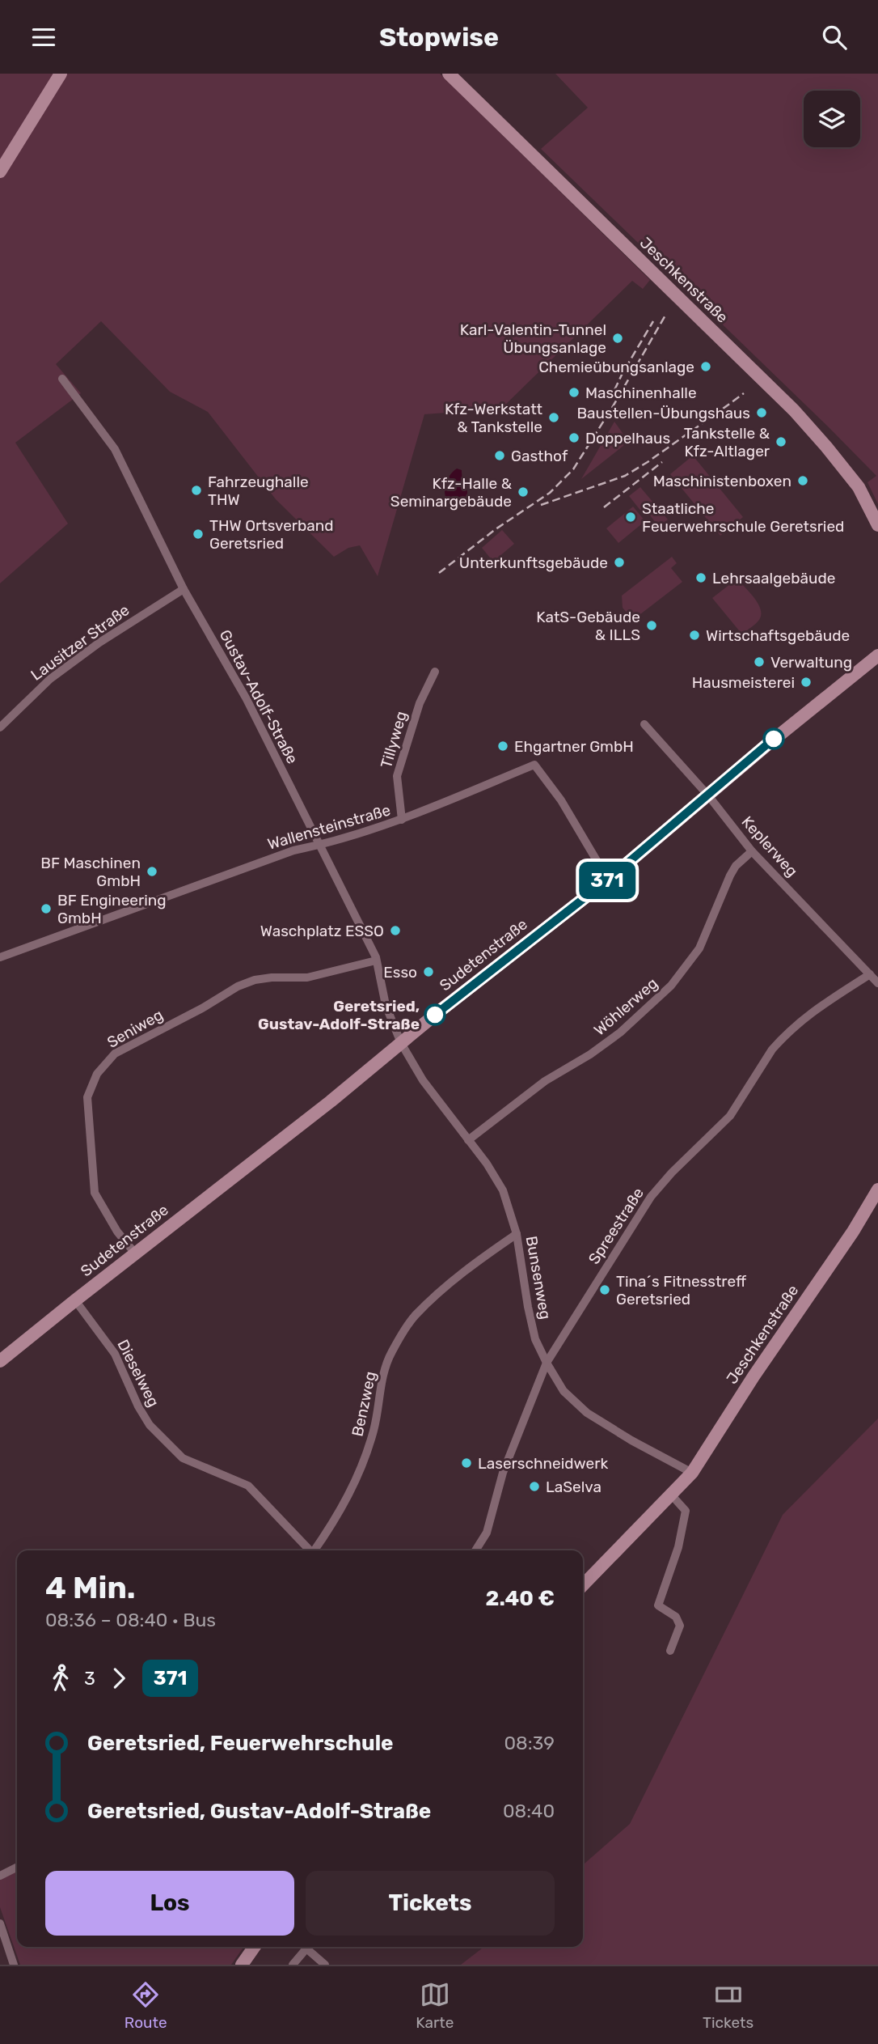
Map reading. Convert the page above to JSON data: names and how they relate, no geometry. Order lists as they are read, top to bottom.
{
  "streets": {
    "street": [
      "Jeschkenstraße",
      "Lausitzer Straße",
      "Gustav-Adolf-Straße",
      "Tillyweg",
      "Wallensteinstraße",
      "Keplerweg",
      "Sudetenstraße",
      "Wöhlerweg",
      "Seniweg",
      "Spreestraße",
      "Bunsenweg",
      "Dieselweg",
      "Benzweg"
    ]
  },
  "crossings": [
    ["Jeschkenstraße", "Bunsenweg"],
    ["Lausitzer Straße", "Gustav-Adolf-Straße"],
    ["Gustav-Adolf-Straße", "Wallensteinstraße"],
    ["Gustav-Adolf-Straße", "Sudetenstraße"],
    ["Gustav-Adolf-Straße", "Seniweg"],
    ["Gustav-Adolf-Straße", "Bunsenweg"],
    ["Tillyweg", "Wallensteinstraße"],
    ["Wallensteinstraße", "Sudetenstraße"],
    ["Keplerweg", "Sudetenstraße"],
    ["Keplerweg", "Wöhlerweg"],
    ["Keplerweg", "Spreestraße"],
    ["Sudetenstraße", "Seniweg"],
    ["Sudetenstraße", "Bunsenweg"],
    ["Sudetenstraße", "Dieselweg"],
    ["Wöhlerweg", "Bunsenweg"],
    ["Spreestraße", "Bunsenweg"],
    ["Bunsenweg", "Benzweg"]
  ],
  "places": [
    "Karl-Valentin-Tunnel Übungsanlage",
    "Chemieübungsanlage",
    "Maschinenhalle",
    "Baustellen-Übungshaus",
    "Kfz-Werkstatt & Tankstelle",
    "Doppelhaus",
    "Tankstelle & Kfz-Altlager",
    "Gasthof",
    "Maschinistenboxen",
    "Fahrzeughalle THW",
    "Kfz-Halle & Seminargebäude",
    "Staatliche Feuerwehrschule Geretsried",
    "THW Ortsverband Geretsried",
    "Unterkunftsgebäude",
    "Lehrsaalgebäude",
    "KatS-Gebäude & ILLS",
    "Wirtschaftsgebäude",
    "Verwaltung",
    "Hausmeisterei",
    "Ehgartner GmbH",
    "BF Maschinen GmbH",
    "BF Engineering GmbH",
    "Waschplatz ESSO",
    "Esso",
    "Geretsried, Gustav-Adolf-Straße",
    "Tina´s Fitnesstreff Geretsried",
    "Laserschneidwerk",
    "LaSelva"
  ],
  "lines": ["bus line 371"],
  "page": {
    "header": "Stopwise",
    "on_map": "371",
    "heading": ["4 Min.", "08:36 – 08:40 · Bus", "2.40 €"],
    "legs": ["3", "371"],
    "list": [
      {
        "name": "Geretsried, Feuerwehrschule",
        "value": "08:39"
      },
      {
        "name": "Geretsried, Gustav-Adolf-Straße",
        "value": "08:40"
      }
    ],
    "buttons": ["Los", "Tickets"],
    "tabs": ["Route", "Karte", "Tickets"]
  }
}
